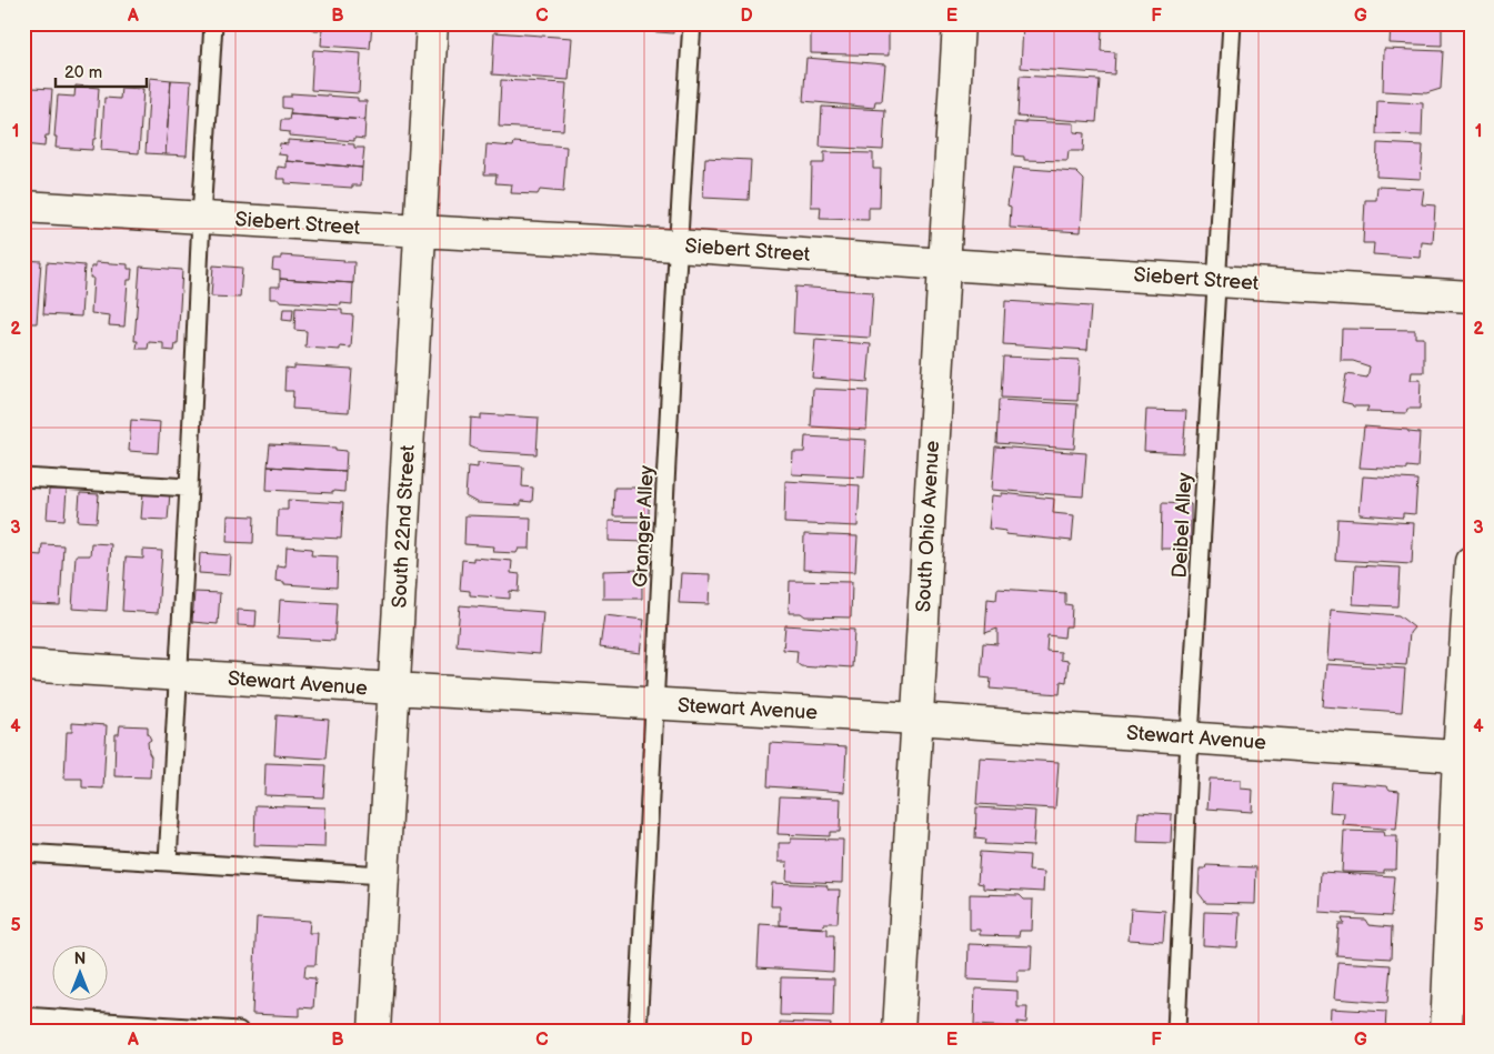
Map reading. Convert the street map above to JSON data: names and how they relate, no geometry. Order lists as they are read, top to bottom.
{
  "streets": {
    "street": [
      "Siebert Street",
      "South 22nd Street",
      "South Ohio Avenue",
      "Stewart Avenue"
    ],
    "lane": ["Deibel Alley", "Granger Alley"]
  },
  "crossings": [
    ["Siebert Street", "Deibel Alley"],
    ["Siebert Street", "South 22nd Street"],
    ["Siebert Street", "Granger Alley"],
    ["Siebert Street", "South Ohio Avenue"],
    ["Deibel Alley", "Stewart Avenue"],
    ["South 22nd Street", "Stewart Avenue"],
    ["Granger Alley", "Stewart Avenue"],
    ["South Ohio Avenue", "Stewart Avenue"]
  ],
  "scale_bar": "20 m",
  "north": "top",
  "grid": {
    "columns": [
      "A",
      "B",
      "C",
      "D",
      "E",
      "F",
      "G"
    ],
    "rows": [
      "1",
      "2",
      "3",
      "4",
      "5"
    ]
  }
}
